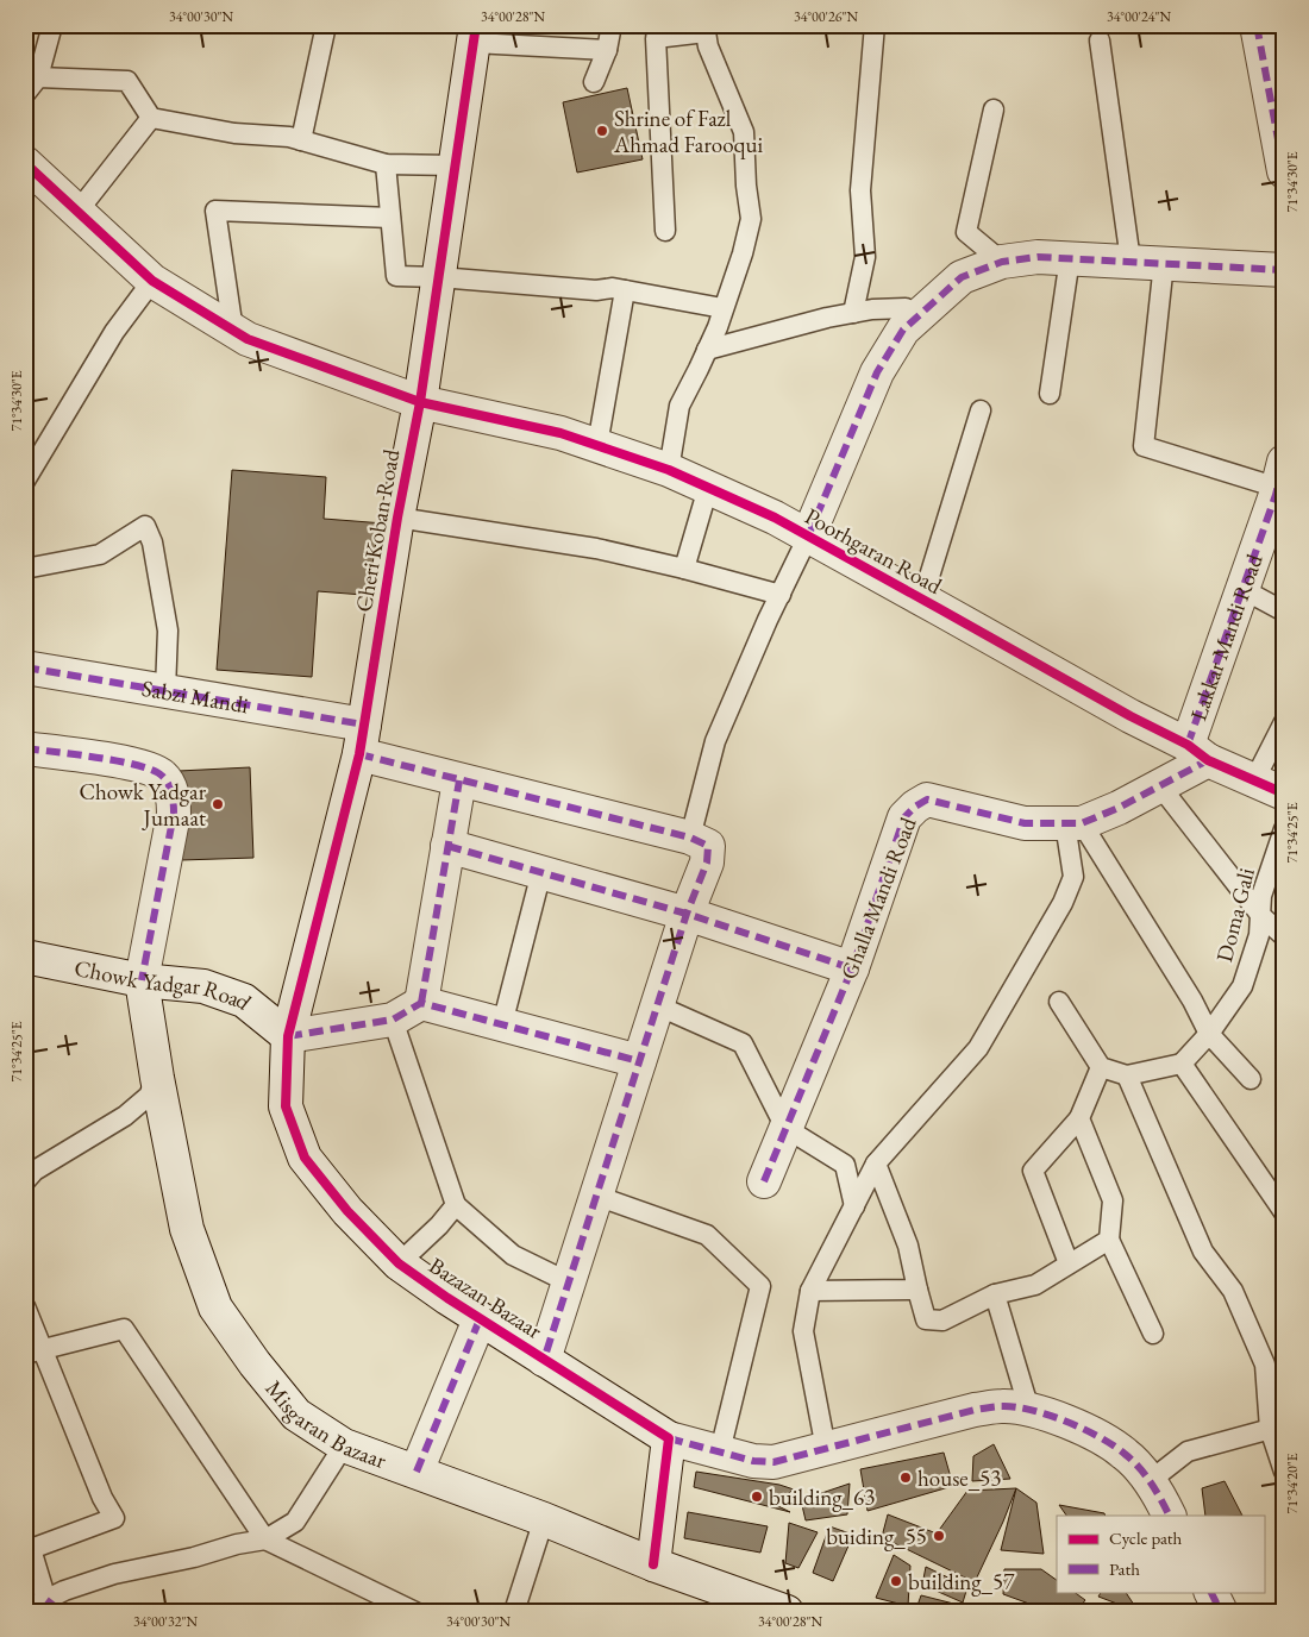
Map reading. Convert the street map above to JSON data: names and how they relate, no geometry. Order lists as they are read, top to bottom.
{
  "streets": {
    "street": [
      "Cheri Koban Road",
      "Poorhgaran Road",
      "Lakkar Mandi Road",
      "Sabzi Mandi",
      "Ghalla Mandi Road",
      "Chowk Yadgar Road",
      "Bazazan Bazaar",
      "Misgaran Bazaar"
    ],
    "lane": ["Doma Gali"]
  },
  "crossings": [
    ["Cheri Koban Road", "Poorhgaran Road"],
    ["Cheri Koban Road", "Sabzi Mandi"],
    ["Cheri Koban Road", "Chowk Yadgar Road"],
    ["Cheri Koban Road", "Bazazan Bazaar"],
    ["Poorhgaran Road", "Lakkar Mandi Road"],
    ["Poorhgaran Road", "Ghalla Mandi Road"],
    ["Lakkar Mandi Road", "Ghalla Mandi Road"],
    ["Chowk Yadgar Road", "Bazazan Bazaar"],
    ["Chowk Yadgar Road", "Misgaran Bazaar"]
  ],
  "places": [
    "Shrine of Fazl Ahmad Farooqui",
    "Chowk Yadgar Jumaat",
    "house_53",
    "building_63",
    "buiding_55",
    "building_57"
  ],
  "legend": ["Cycle path", "Path"],
  "coordinates": [
    "34°00'30\"N",
    "34°00'28\"N",
    "34°00'26\"N",
    "34°00'24\"N",
    "71°34'30\"E",
    "71°34'25\"E",
    "71°34'20\"E",
    "34°00'32\"N"
  ]
}
